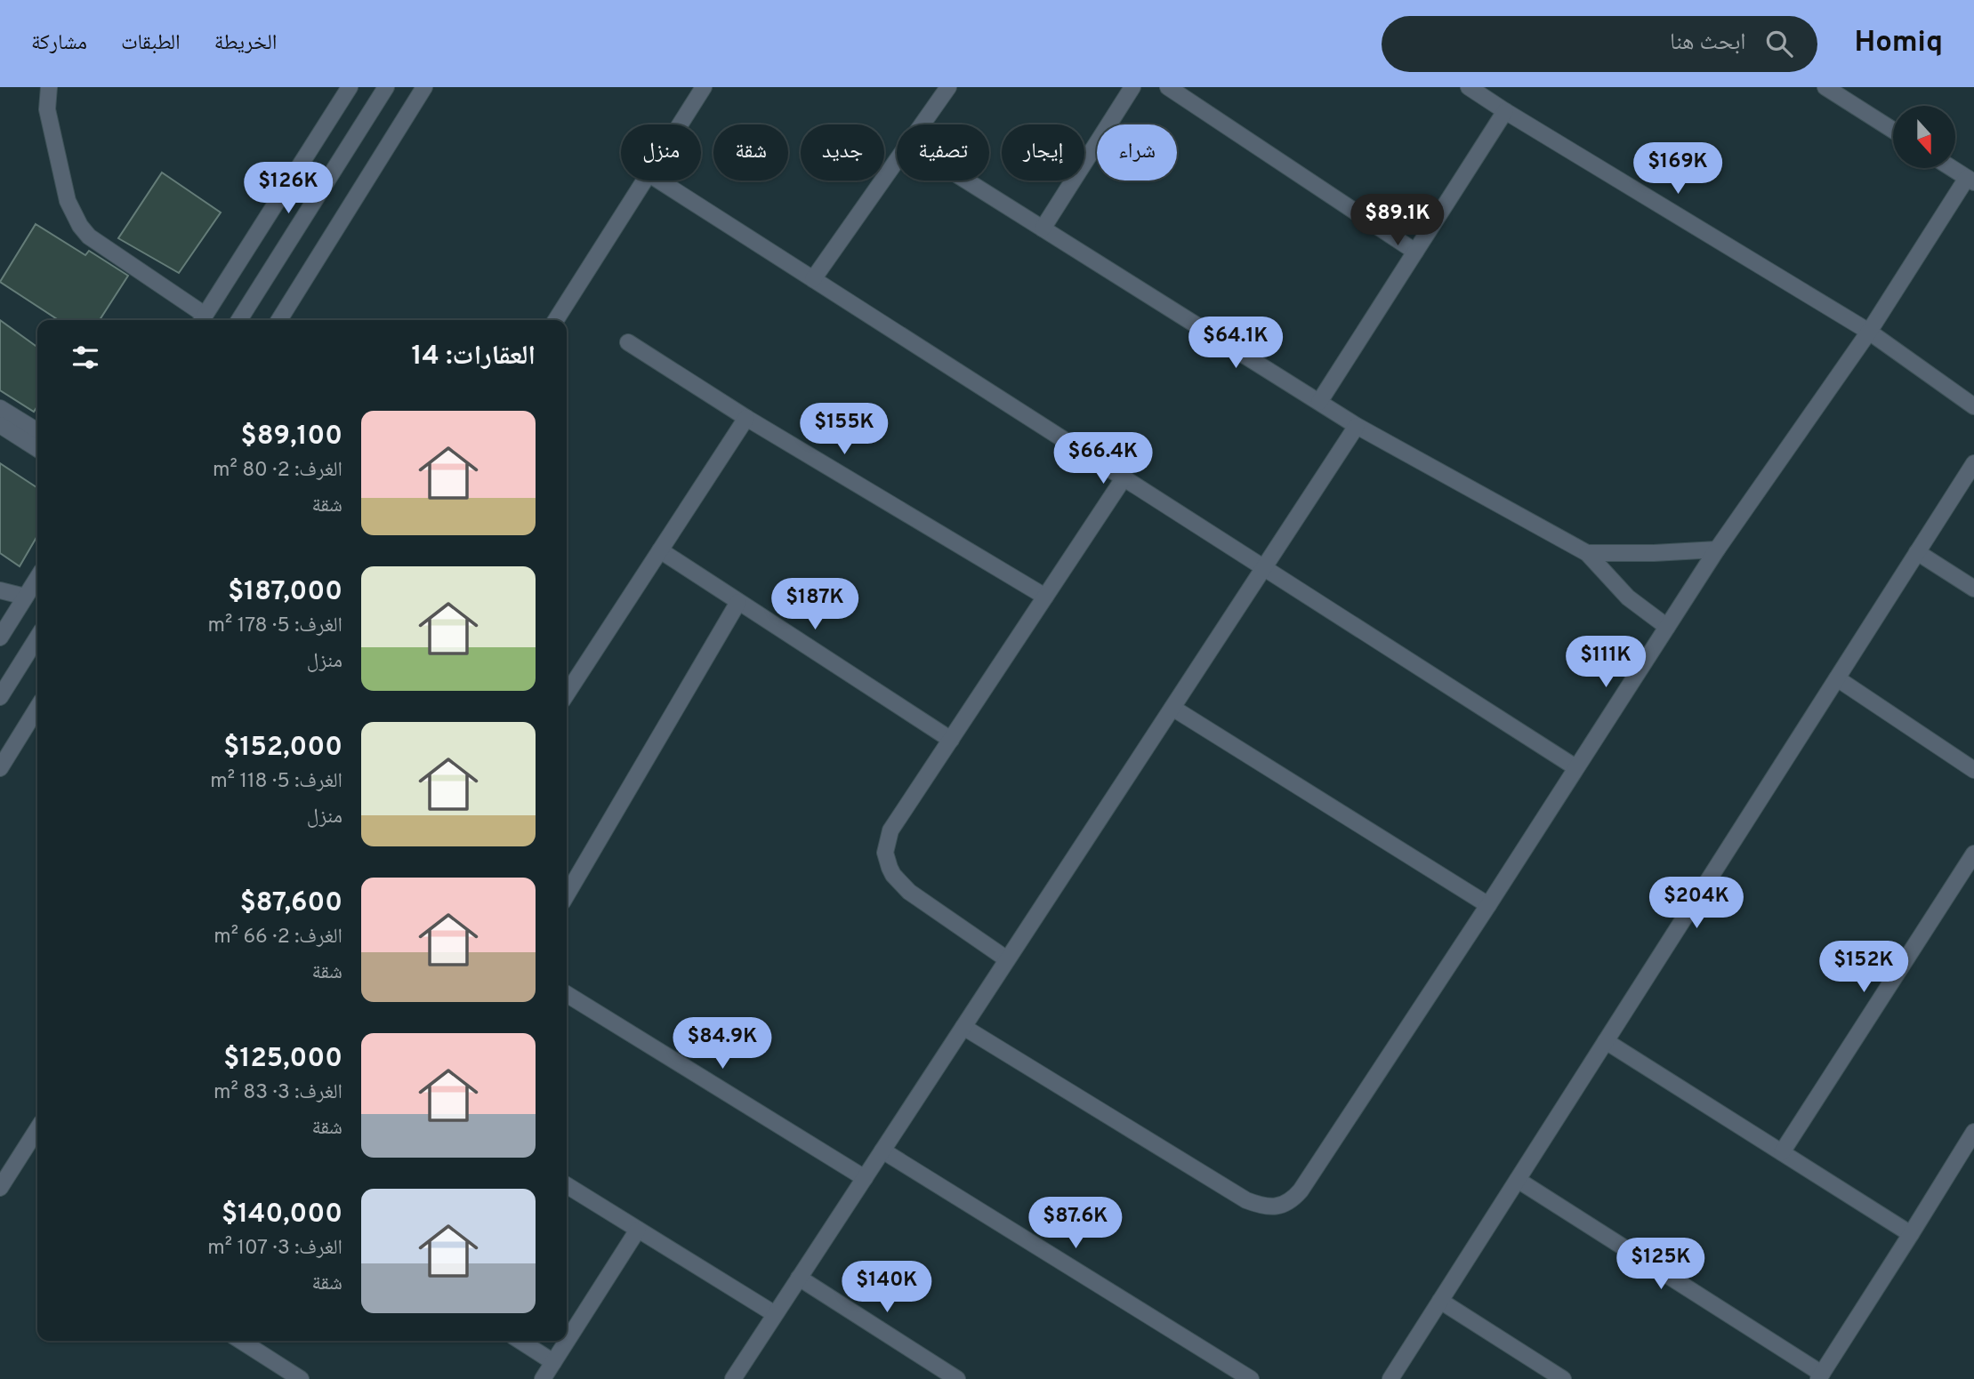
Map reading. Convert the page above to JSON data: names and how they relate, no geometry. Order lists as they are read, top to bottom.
{
  "north": "bottom",
  "page": {
    "header": "Homiq",
    "search": "ابحث هنا",
    "nav": ["الخريطة", "الطبقات", "مشاركة"],
    "chip": [
      "شراء",
      "إيجار",
      "تصفية",
      "جديد",
      "شقة",
      "منزل"
    ],
    "price": [
      "$169K",
      "$126K",
      "$89.1K",
      "$64.1K",
      "$155K",
      "$66.4K",
      "$187K",
      "$111K",
      "$204K",
      "$152K",
      "$84.9K",
      "$87.6K",
      "$125K",
      "$140K"
    ],
    "heading": "العقارات: 14",
    "list": [
      {
        "name": "$89,100",
        "note": "الغرف: 2 · 80 m² · شقة"
      },
      {
        "name": "$187,000",
        "note": "الغرف: 5 · 178 m² · منزل"
      },
      {
        "name": "$152,000",
        "note": "الغرف: 5 · 118 m² · منزل"
      },
      {
        "name": "$87,600",
        "note": "الغرف: 2 · 66 m² · شقة"
      },
      {
        "name": "$125,000",
        "note": "الغرف: 3 · 83 m² · شقة"
      },
      {
        "name": "$140,000",
        "note": "الغرف: 3 · 107 m² · شقة"
      }
    ]
  }
}
